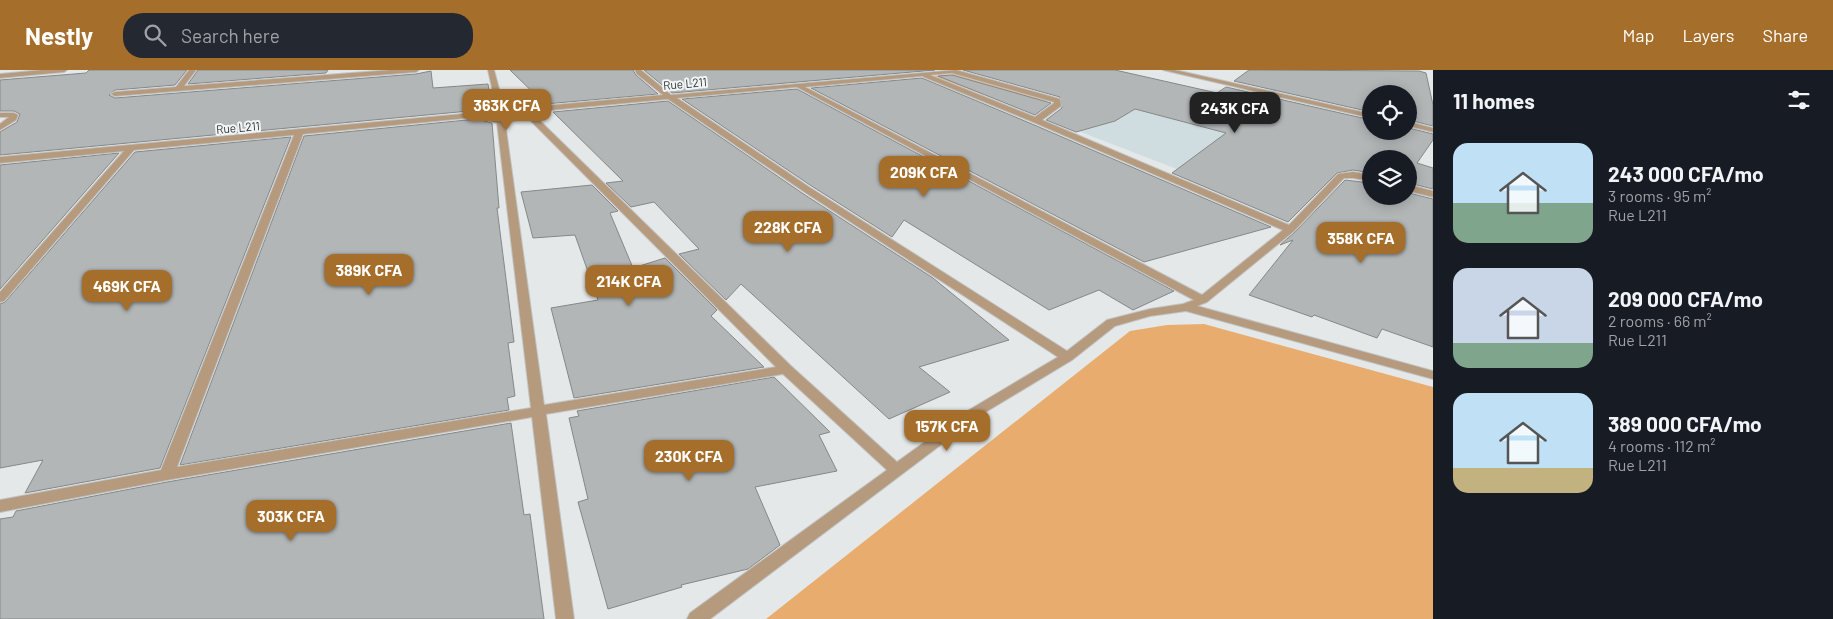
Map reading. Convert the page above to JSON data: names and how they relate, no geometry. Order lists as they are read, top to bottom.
{
  "streets": {
    "street": ["Rue L211"]
  },
  "page": {
    "header": "Nestly",
    "search": "Search here",
    "nav": ["Map", "Layers", "Share"],
    "heading": "11 homes",
    "price": [
      "363K CFA",
      "243K CFA",
      "209K CFA",
      "228K CFA",
      "358K CFA",
      "389K CFA",
      "214K CFA",
      "469K CFA",
      "157K CFA",
      "230K CFA",
      "303K CFA"
    ],
    "list": [
      {
        "name": "243 000 CFA/mo",
        "note": "3 rooms · 95 m² · Rue L211"
      },
      {
        "name": "209 000 CFA/mo",
        "note": "2 rooms · 66 m² · Rue L211"
      },
      {
        "name": "389 000 CFA/mo",
        "note": "4 rooms · 112 m² · Rue L211"
      }
    ]
  }
}
